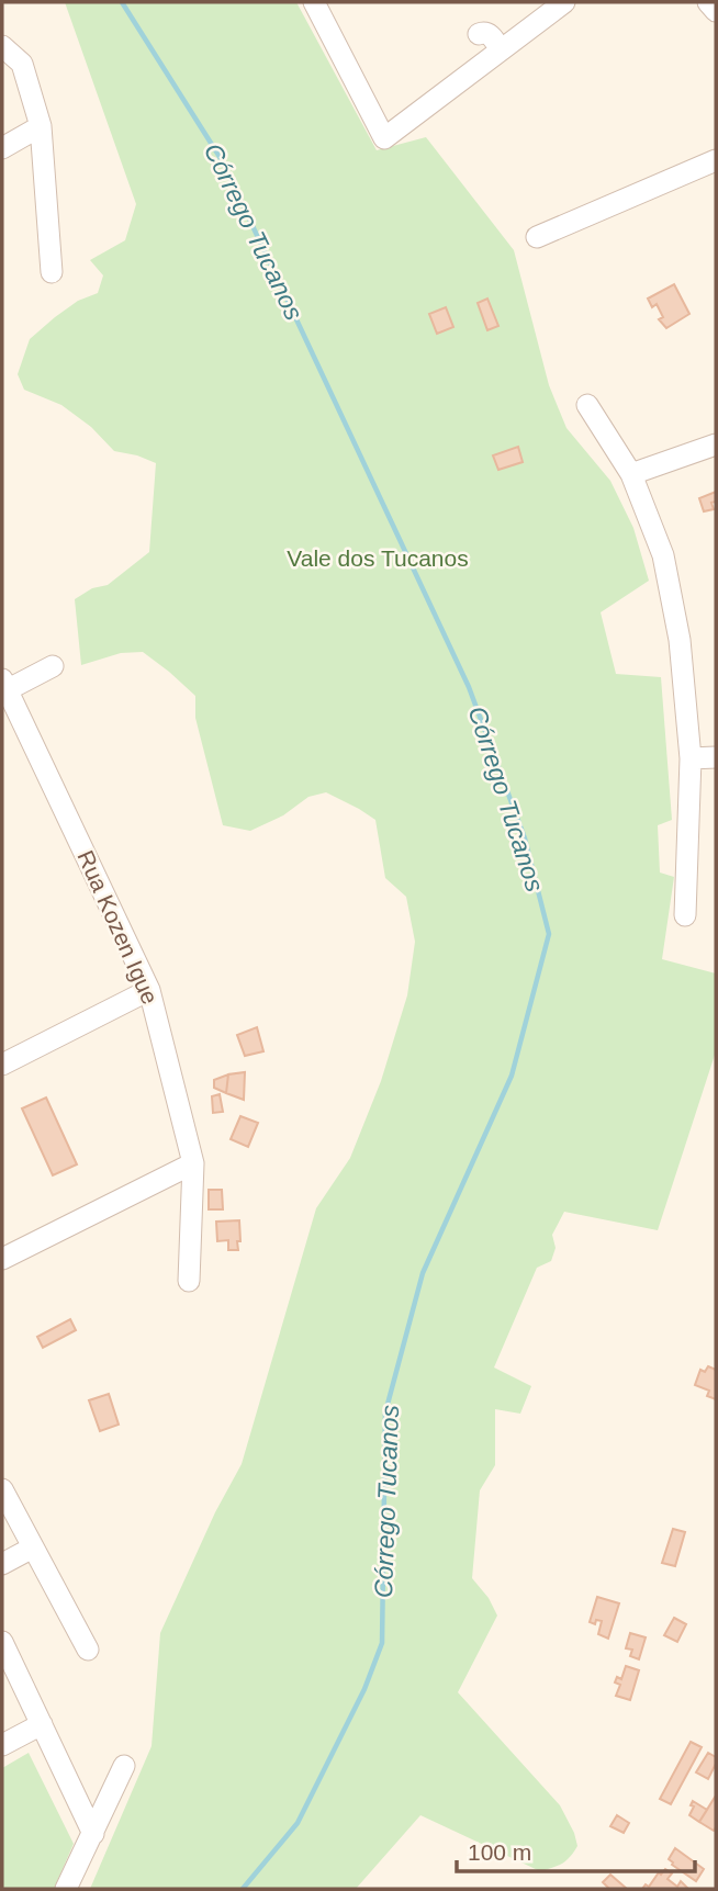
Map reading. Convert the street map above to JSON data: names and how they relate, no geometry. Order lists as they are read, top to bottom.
{
  "streets": {
    "street": ["Rua Kozen Igue"]
  },
  "water": ["Córrego Tucanos"],
  "parks": ["Vale dos Tucanos"],
  "scale_bar": "100 m"
}
